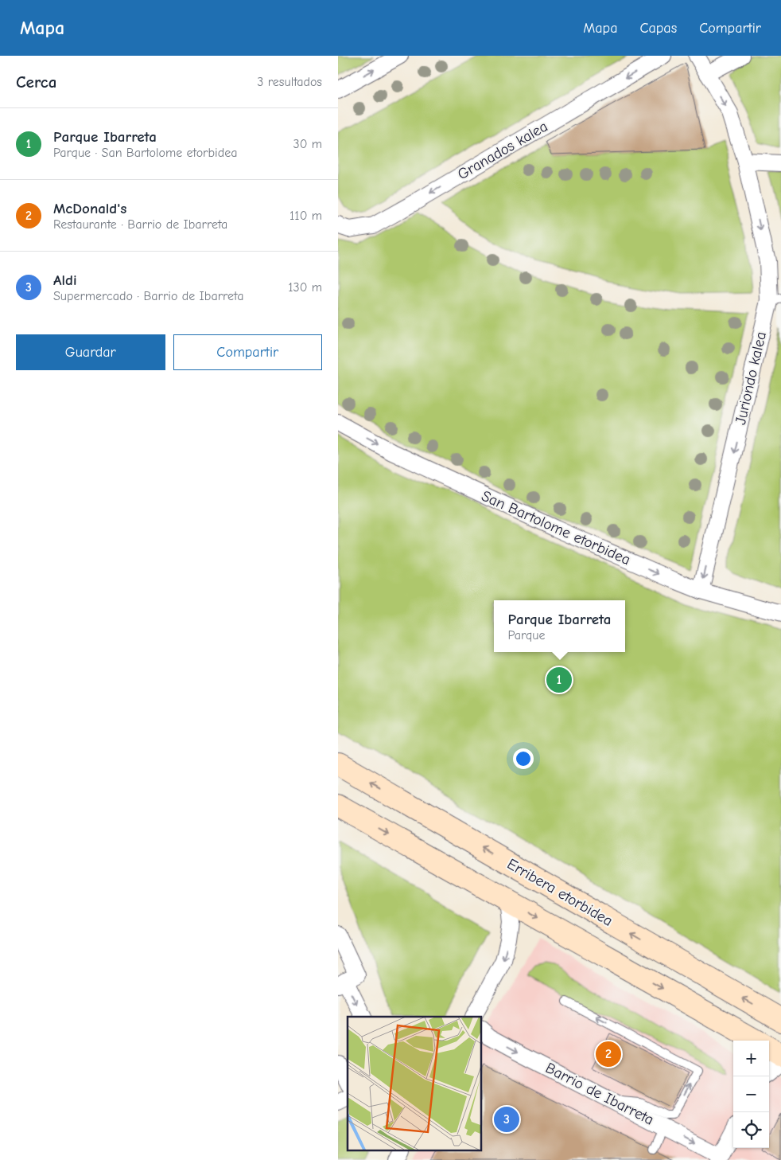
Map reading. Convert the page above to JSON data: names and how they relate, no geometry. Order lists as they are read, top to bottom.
{
  "streets": {
    "main road": ["Erribera etorbidea"],
    "street": [
      "Granados kalea",
      "Juriondo kalea",
      "San Bartolome etorbidea",
      "Barrio de Ibarreta"
    ]
  },
  "crossings": [
    ["Juriondo kalea", "San Bartolome etorbidea"]
  ],
  "one_way": [
    "Granados kalea",
    "Juriondo kalea",
    "San Bartolome etorbidea",
    "Barrio de Ibarreta"
  ],
  "page": {
    "header": "Mapa",
    "nav": ["Mapa", "Capas", "Compartir"],
    "heading": ["Cerca", "3 resultados"],
    "list": [
      {
        "mark": "1",
        "name": "Parque Ibarreta",
        "note": "Parque · San Bartolome etorbidea",
        "value": "30 m"
      },
      {
        "mark": "2",
        "name": "McDonald's",
        "note": "Restaurante · Barrio de Ibarreta",
        "value": "110 m"
      },
      {
        "mark": "3",
        "name": "Aldi",
        "note": "Supermercado · Barrio de Ibarreta",
        "value": "130 m"
      }
    ],
    "buttons": ["Guardar", "Compartir"],
    "popup": ["Parque Ibarreta", "Parque"],
    "pins": ["1", "2", "3"],
    "map_buttons": ["+", "−"]
  }
}
